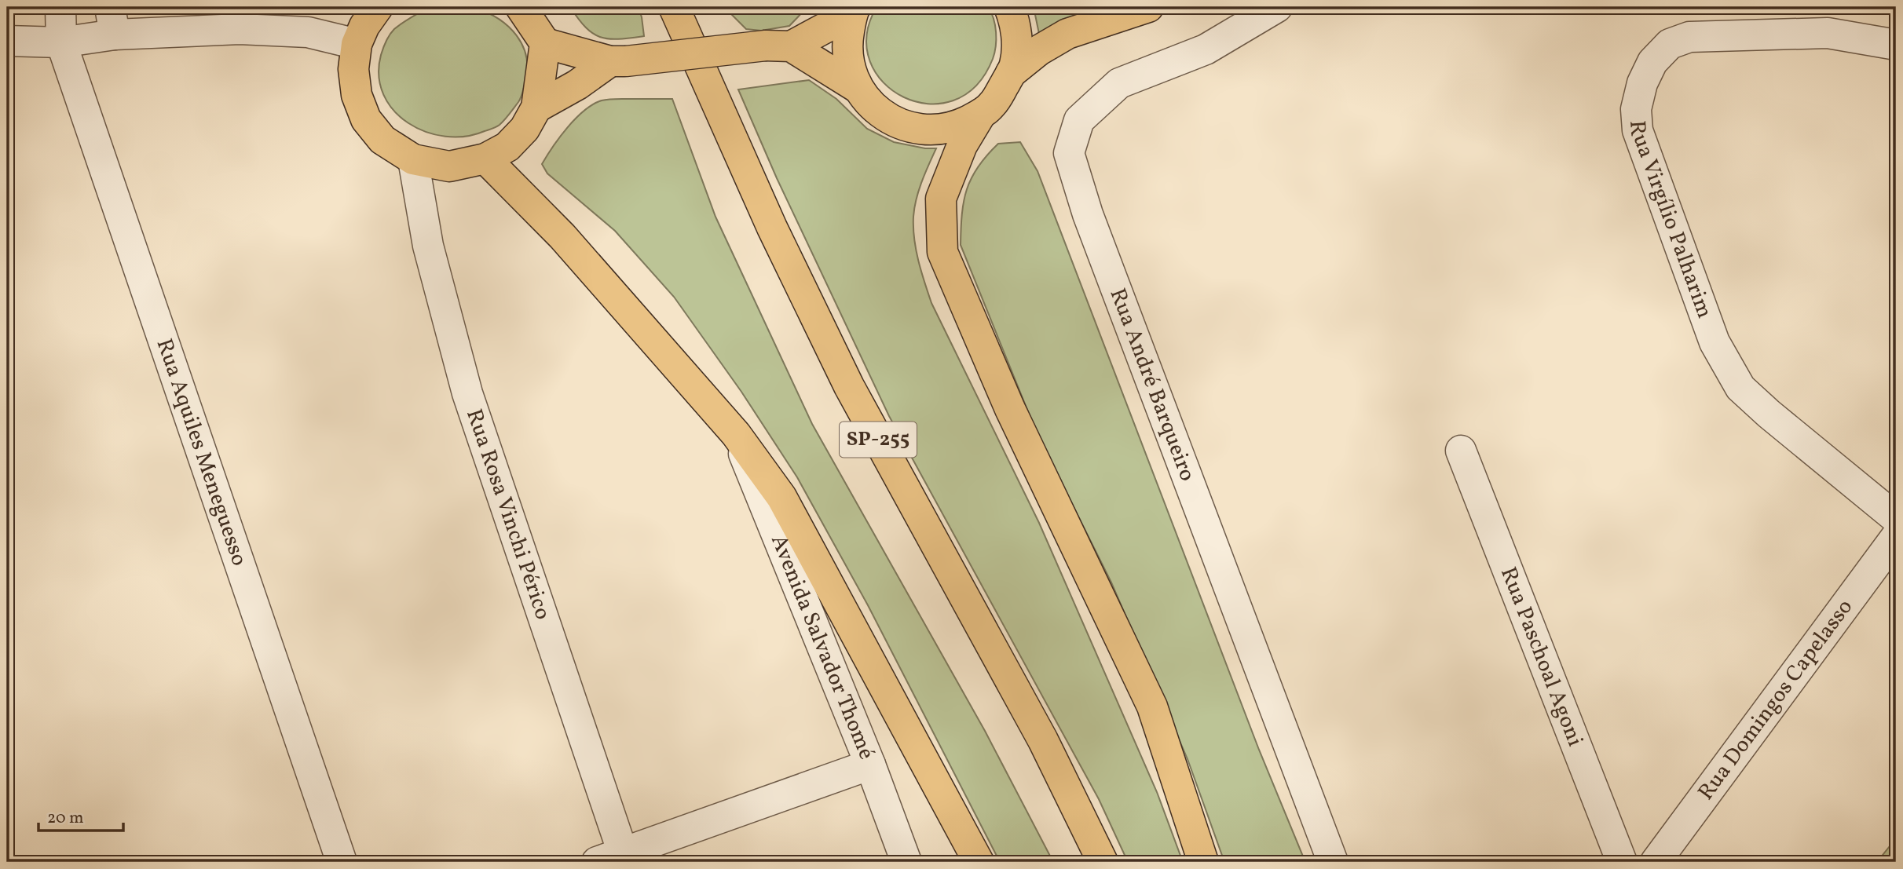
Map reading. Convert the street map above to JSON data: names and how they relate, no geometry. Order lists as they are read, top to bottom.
{
  "streets": {
    "main road": ["SP-255"],
    "street": [
      "Rua Virgílio Palharim",
      "Rua André Barqueiro",
      "Rua Aquiles Meneguesso",
      "Rua Rosa Vinchi Périco",
      "Avenida Salvador Thomé",
      "Rua Paschoal Agoni",
      "Rua Domingos Capelasso"
    ]
  },
  "scale_bar": "20 m"
}
